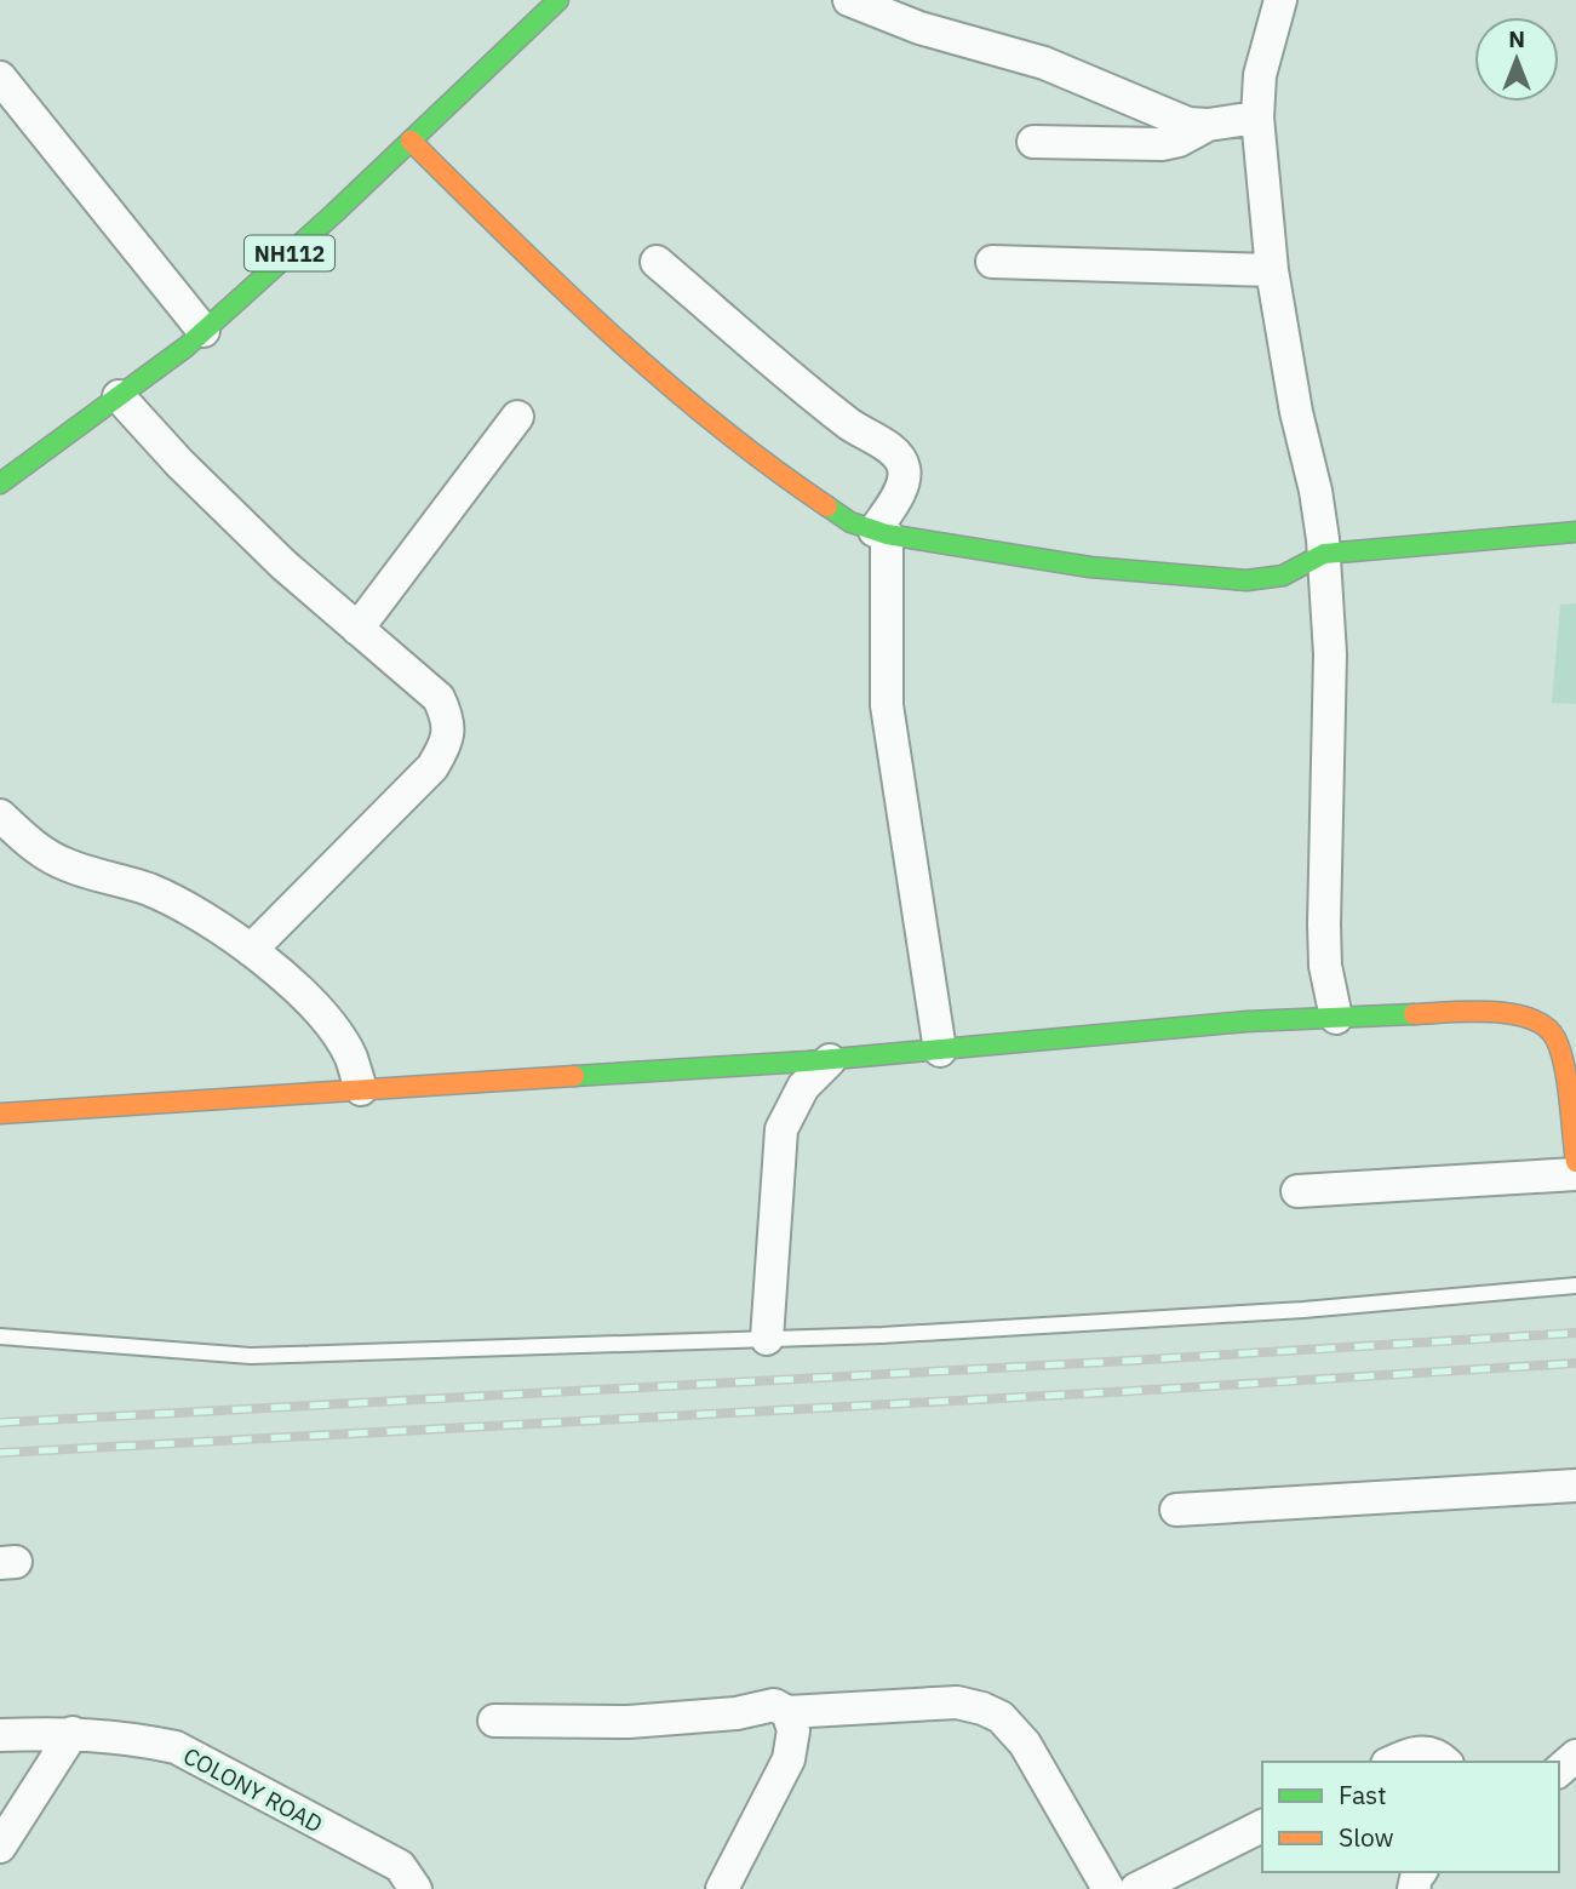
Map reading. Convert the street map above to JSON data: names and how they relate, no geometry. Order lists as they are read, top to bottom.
{
  "streets": {
    "main road": ["NH112"],
    "street": ["COLONY ROAD"]
  },
  "legend": ["Fast", "Slow"],
  "north": "top"
}
